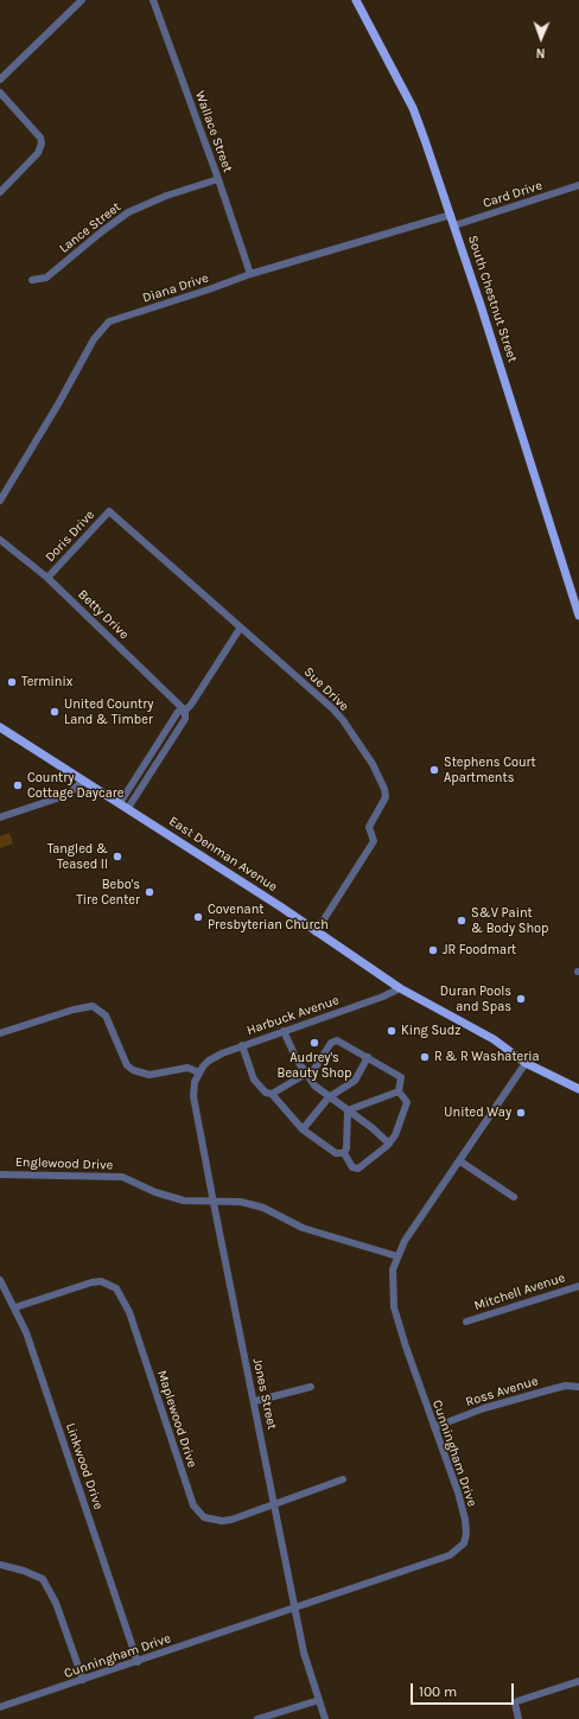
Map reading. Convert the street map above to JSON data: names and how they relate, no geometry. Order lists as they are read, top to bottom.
{
  "streets": {
    "main road": ["South Chestnut Street", "East Denman Avenue"],
    "street": [
      "Wallace Street",
      "Card Drive",
      "Lance Street",
      "Diana Drive",
      "Doris Drive",
      "Betty Drive",
      "Sue Drive",
      "Harbuck Avenue",
      "Englewood Drive",
      "Mitchell Avenue",
      "Ross Avenue",
      "Jones Street",
      "Maplewood Drive",
      "Cunningham Drive",
      "Linkwood Drive"
    ]
  },
  "crossings": [
    ["Wallace Street", "Lance Street"],
    ["Wallace Street", "Diana Drive"],
    ["Card Drive", "South Chestnut Street"],
    ["Diana Drive", "South Chestnut Street"],
    ["Doris Drive", "Betty Drive"],
    ["Doris Drive", "Sue Drive"],
    ["Sue Drive", "East Denman Avenue"],
    ["East Denman Avenue", "Harbuck Avenue"],
    ["East Denman Avenue", "Cunningham Drive"],
    ["Harbuck Avenue", "Jones Street"],
    ["Englewood Drive", "Jones Street"],
    ["Englewood Drive", "Cunningham Drive"],
    ["Ross Avenue", "Cunningham Drive"],
    ["Jones Street", "Maplewood Drive"],
    ["Jones Street", "Cunningham Drive"],
    ["Maplewood Drive", "Linkwood Drive"],
    ["Cunningham Drive", "Linkwood Drive"]
  ],
  "places": [
    "Terminix",
    "United Country Land & Timber",
    "Stephens Court Apartments",
    "Country Cottage Daycare",
    "Tangled & Teased II",
    "Bebo's Tire Center",
    "Covenant Presbyterian Church",
    "S&V Paint & Body Shop",
    "JR Foodmart",
    "Duran Pools and Spas",
    "King Sudz",
    "Audrey's Beauty Shop",
    "R & R Washateria",
    "United Way"
  ],
  "scale_bar": "100 m",
  "north": "bottom"
}
